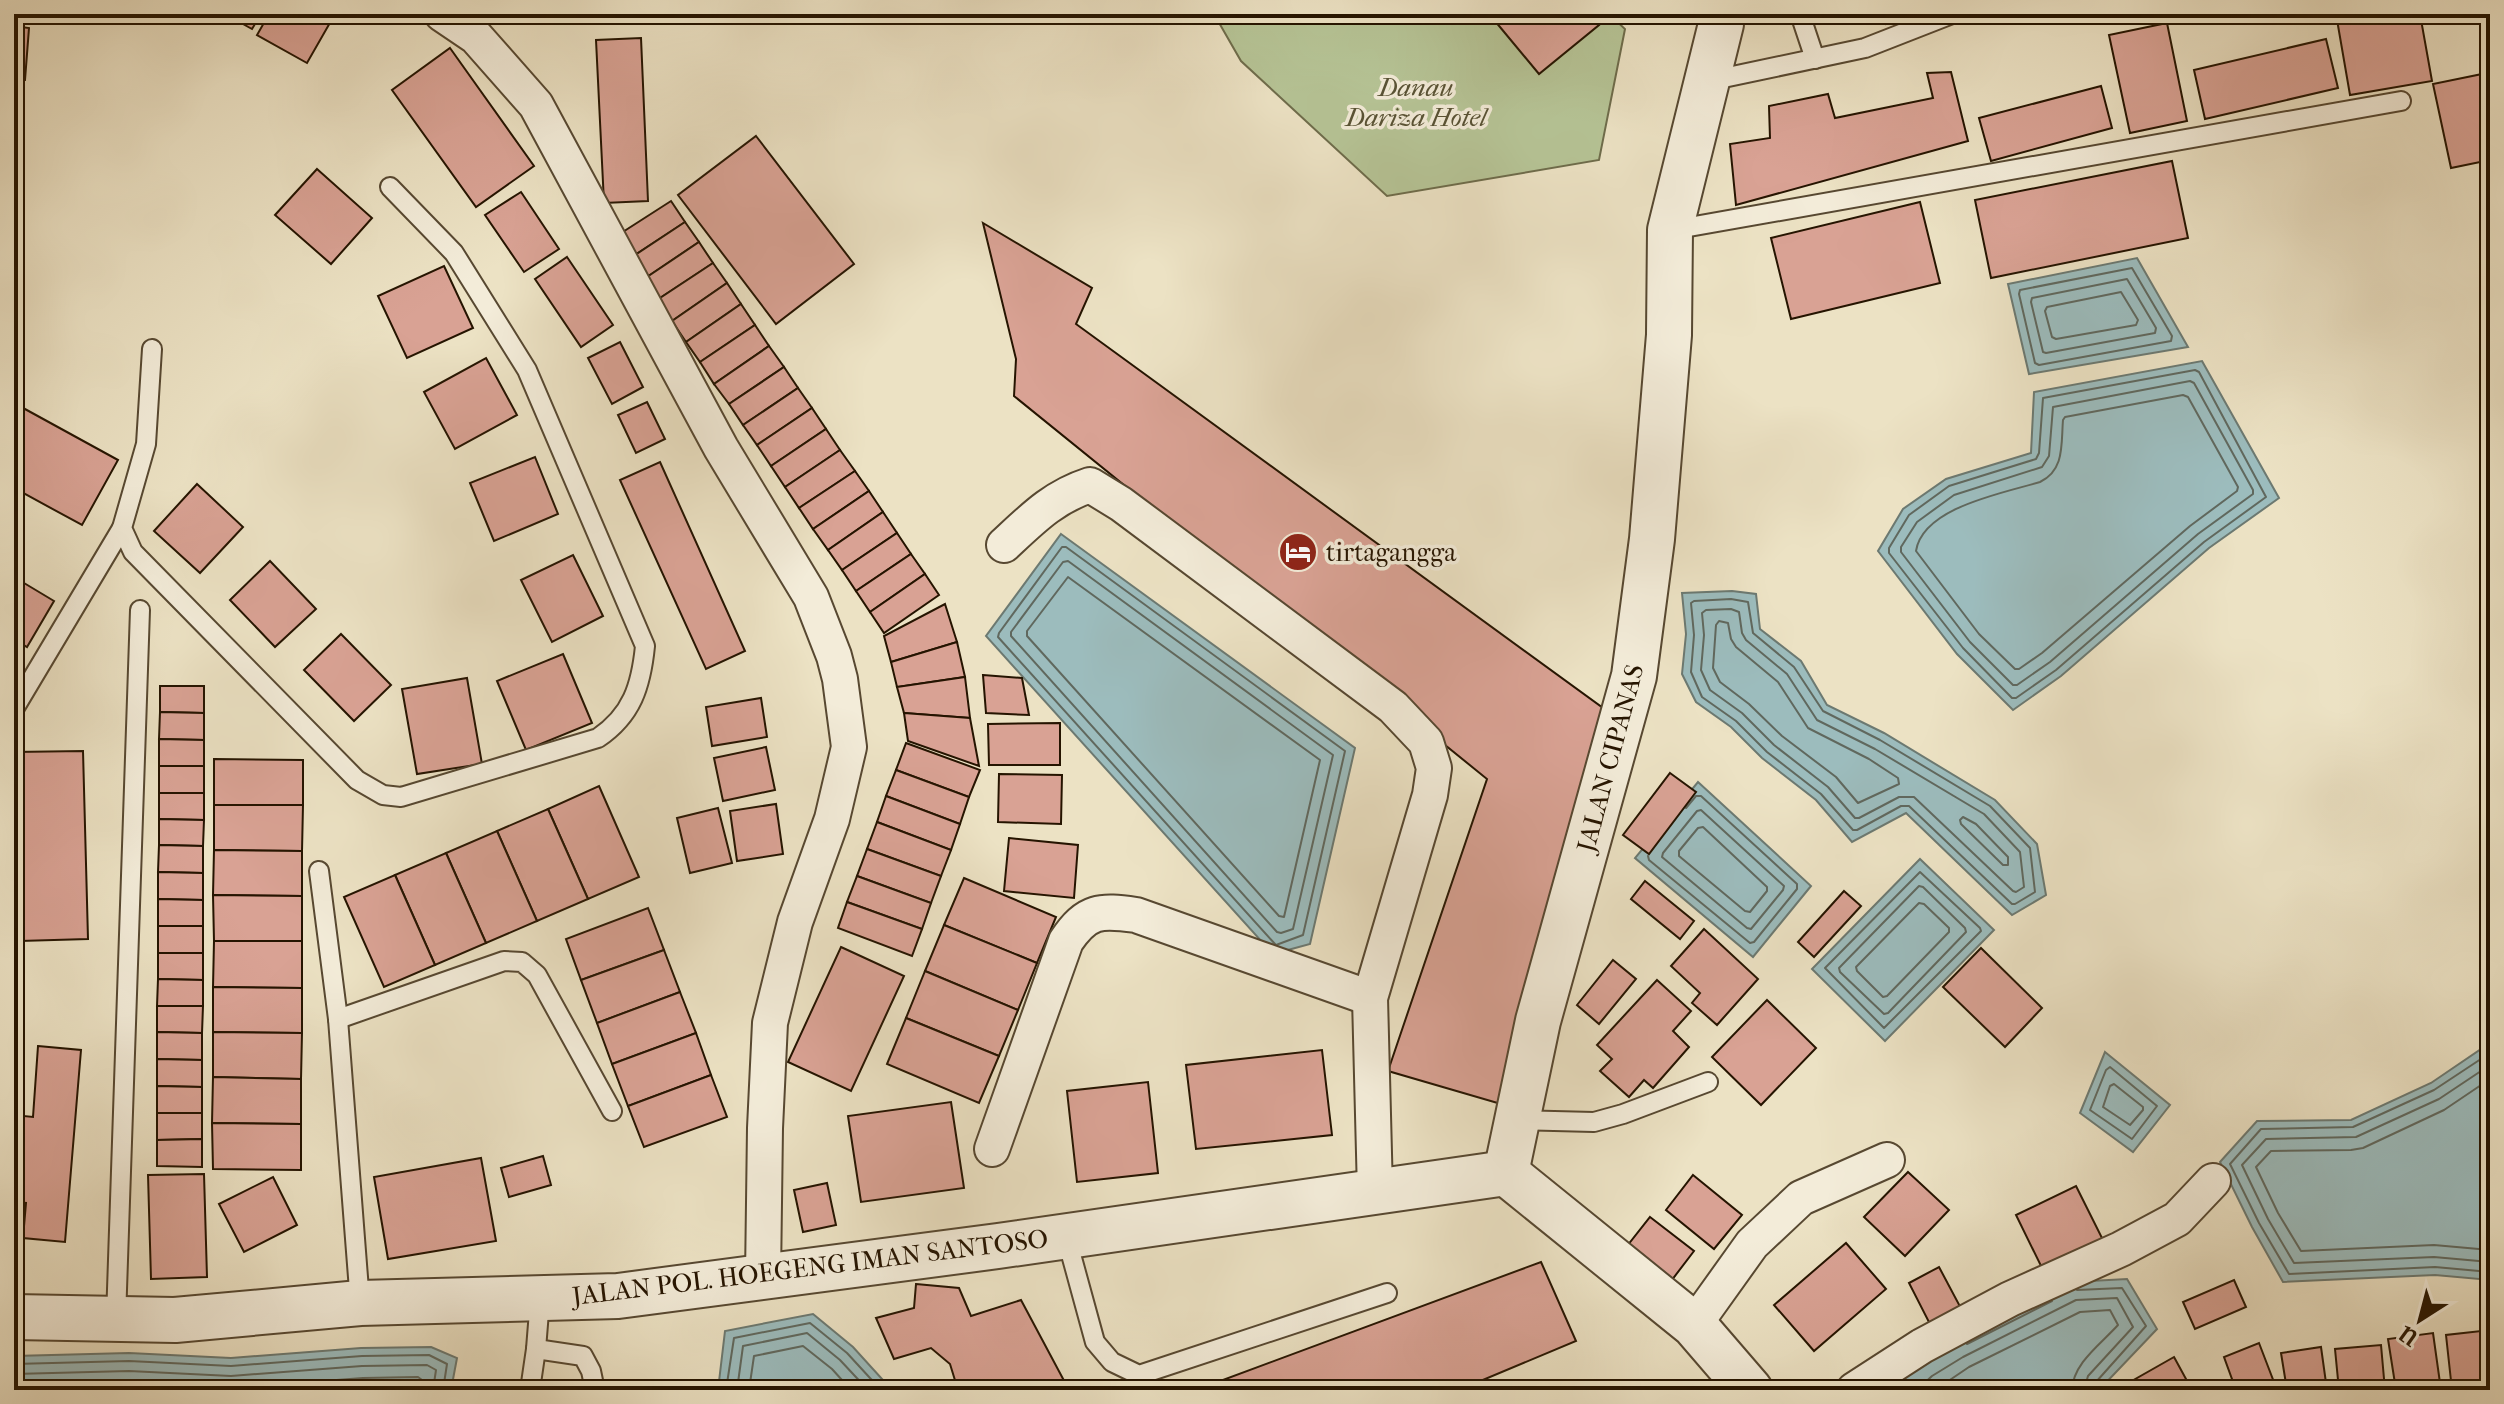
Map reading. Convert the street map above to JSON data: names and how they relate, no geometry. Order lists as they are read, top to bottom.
{
  "streets": {
    "street": ["JALAN CIPANAS", "JALAN POL. HOEGENG IMAN SANTOSO"]
  },
  "crossings": [
    ["JALAN CIPANAS", "JALAN POL. HOEGENG IMAN SANTOSO"]
  ],
  "parks": ["Danau Dariza Hotel"],
  "places": {
    "hotel": ["tirtagangga"]
  },
  "north": "bottom left"
}
